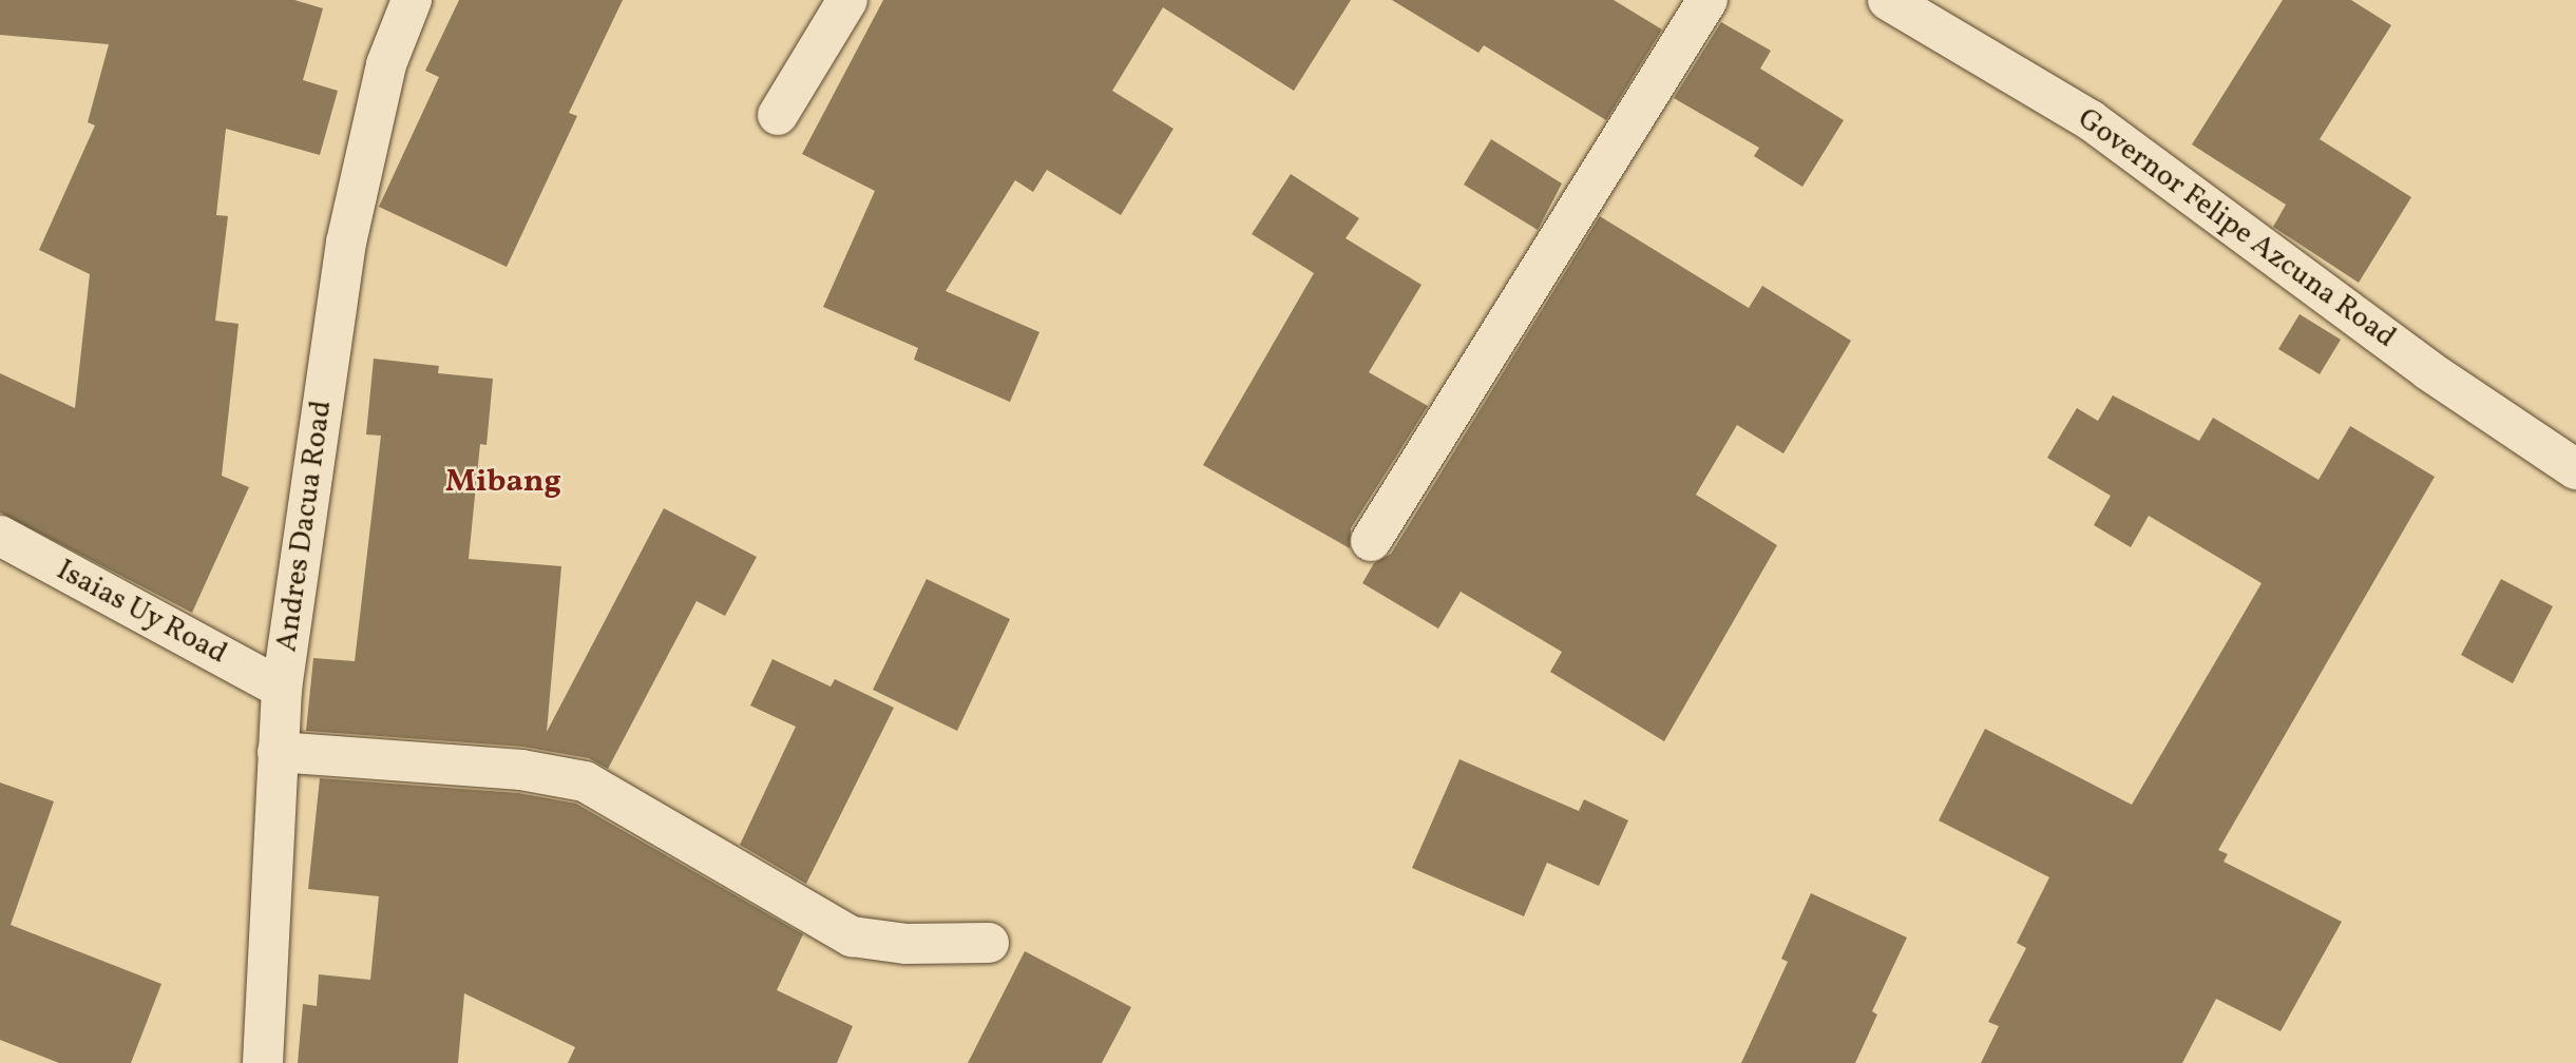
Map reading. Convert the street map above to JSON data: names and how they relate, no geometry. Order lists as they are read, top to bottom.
{
  "streets": {
    "street": ["Governor Felipe Azcuna Road", "Andres Dacua Road", "Isaias Uy Road"]
  },
  "crossings": [
    ["Andres Dacua Road", "Isaias Uy Road"]
  ],
  "districts": ["Mibang"]
}
